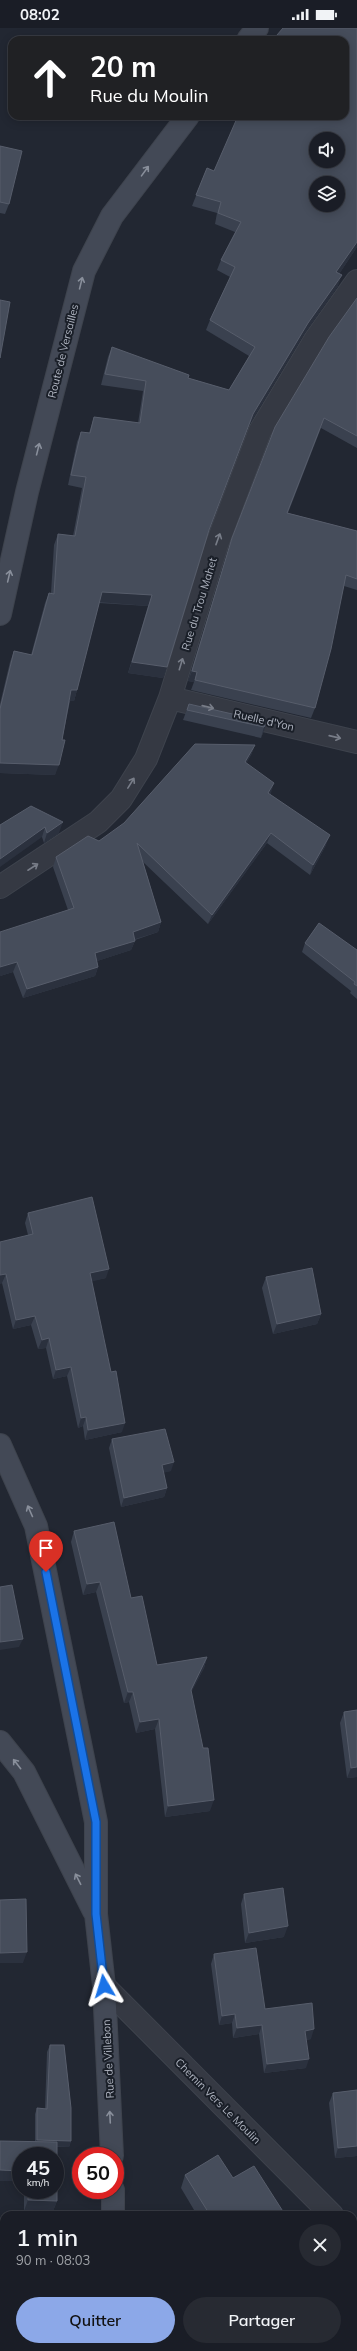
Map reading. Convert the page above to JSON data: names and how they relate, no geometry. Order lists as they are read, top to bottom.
{
  "streets": {
    "main road": ["Route de Versailles", "Rue de Villebon"],
    "street": ["Rue du Trou Mahet", "Ruelle d'Yon", "Chemin Vers Le Moulin"]
  },
  "crossings": [
    ["Rue du Trou Mahet", "Ruelle d'Yon"],
    ["Rue de Villebon", "Chemin Vers Le Moulin"]
  ],
  "one_way": [
    "Route de Versailles",
    "Rue du Trou Mahet",
    "Ruelle d'Yon",
    "Rue de Villebon"
  ],
  "page": {
    "status": "08:02",
    "turn": ["20 m", "Rue du Moulin"],
    "speed": "45 km/h",
    "limit": "50",
    "heading": ["1 min", "90 m · 08:03"],
    "buttons": ["Quitter", "Partager"]
  }
}
